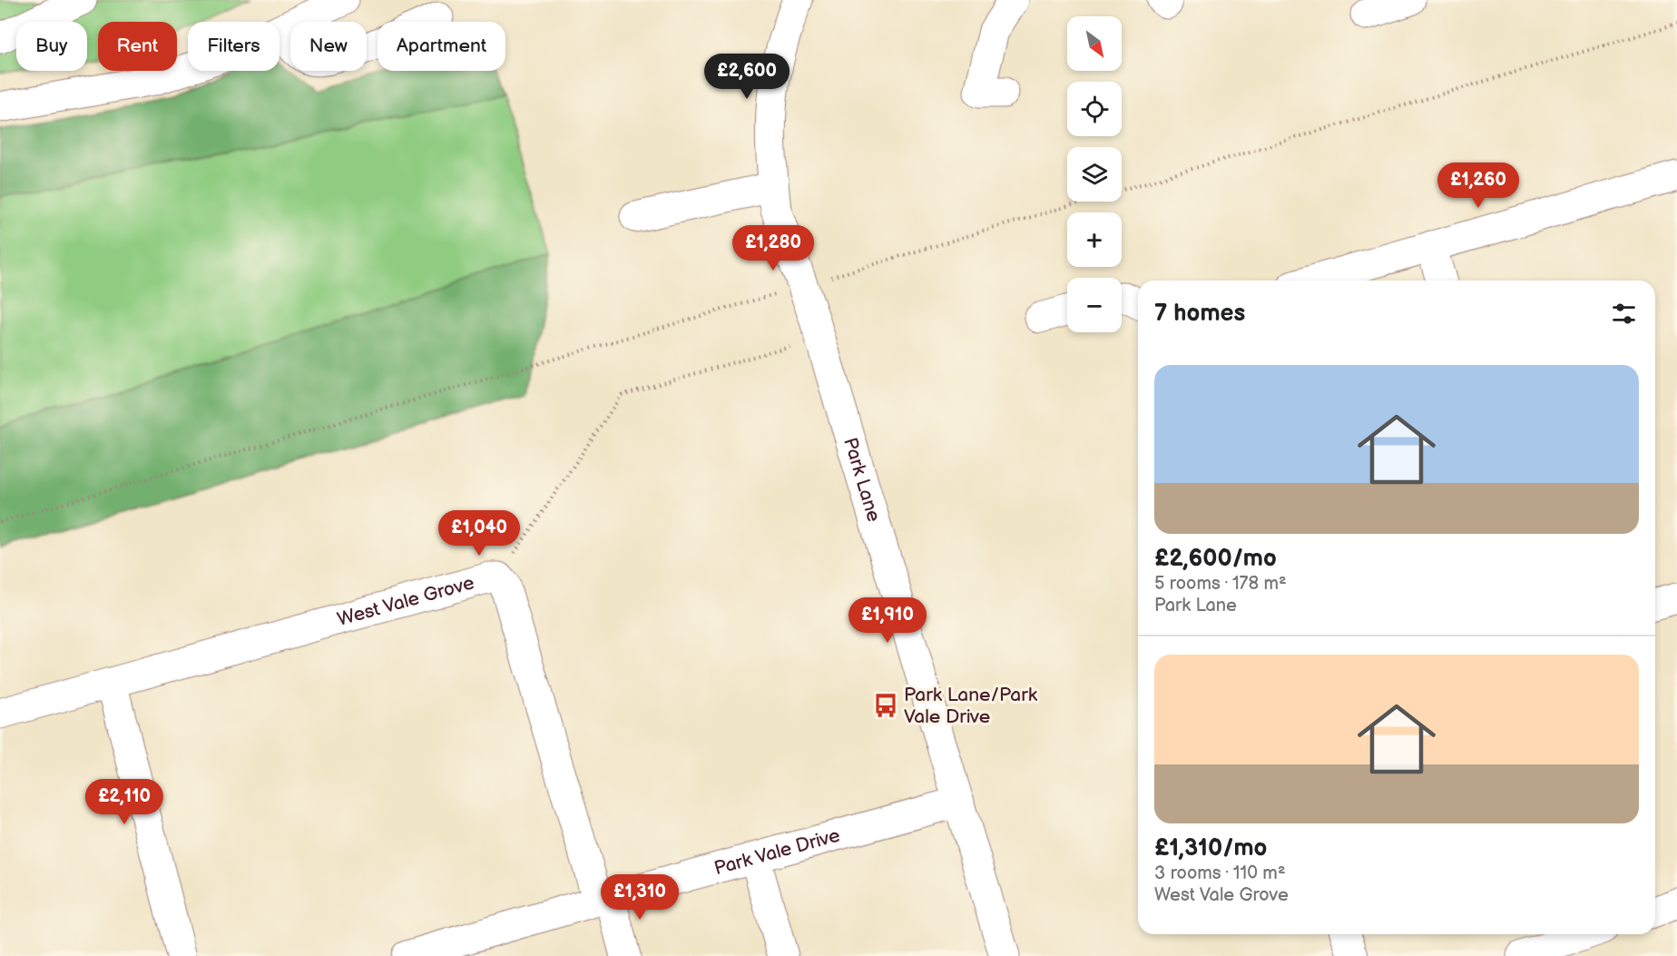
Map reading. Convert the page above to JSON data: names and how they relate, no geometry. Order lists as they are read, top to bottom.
{
  "streets": {
    "street": ["Park Lane", "West Vale Grove", "Park Vale Drive"]
  },
  "crossings": [
    ["Park Lane", "Park Vale Drive"],
    ["West Vale Grove", "Park Vale Drive"]
  ],
  "places": {
    "bus stop": ["Park Lane/Park Vale Drive"]
  },
  "north": "bottom right",
  "page": {
    "map_buttons": ["+", "−"],
    "chip": [
      "Buy",
      "Rent",
      "Filters",
      "New",
      "Apartment"
    ],
    "price": [
      "£2,600",
      "£1,260",
      "£1,280",
      "£1,040",
      "£1,910",
      "£2,110",
      "£1,310"
    ],
    "heading": "7 homes",
    "list": [
      {
        "name": "£2,600/mo",
        "note": "5 rooms · 178 m² · Park Lane"
      },
      {
        "name": "£1,310/mo",
        "note": "3 rooms · 110 m² · West Vale Grove"
      }
    ]
  }
}
